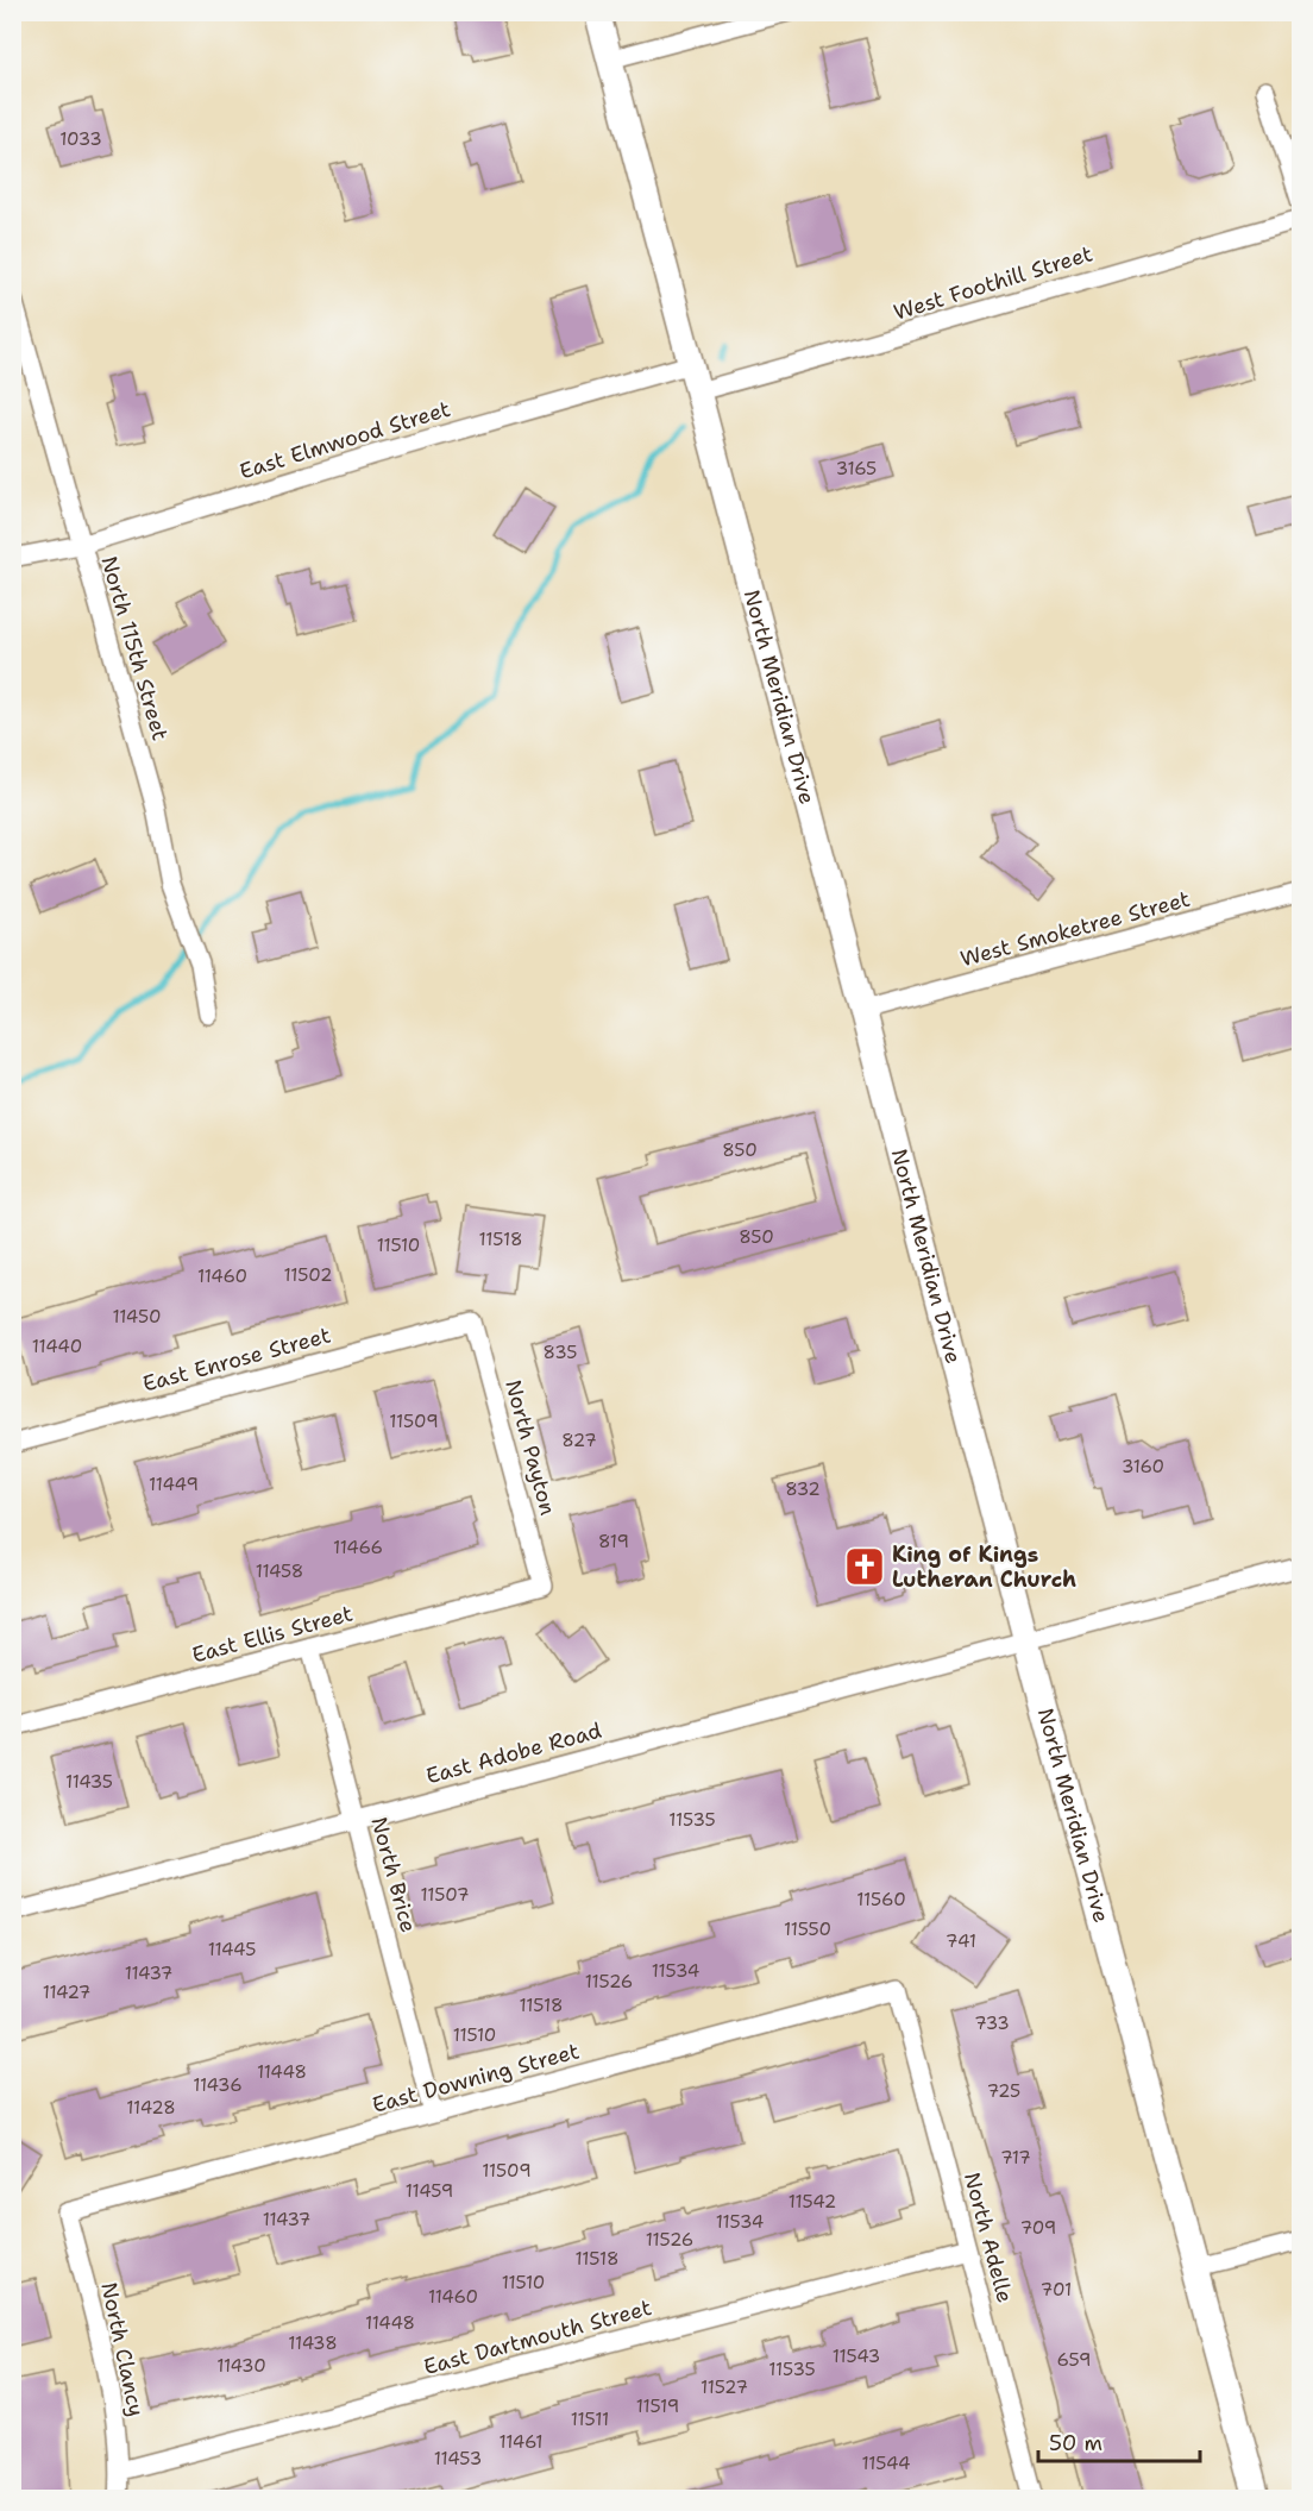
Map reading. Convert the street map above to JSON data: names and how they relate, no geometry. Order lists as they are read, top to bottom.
{
  "streets": {
    "street": [
      "West Foothill Street",
      "East Elmwood Street",
      "North 115th Street",
      "North Meridian Drive",
      "West Smoketree Street",
      "East Enrose Street",
      "North Payton",
      "East Ellis Street",
      "East Adobe Road",
      "North Brice",
      "East Downing Street",
      "North Adelle",
      "East Dartmouth Street",
      "North Clancy"
    ]
  },
  "crossings": [
    ["West Foothill Street", "North Meridian Drive"],
    ["East Elmwood Street", "North 115th Street"],
    ["East Elmwood Street", "North Meridian Drive"],
    ["North Meridian Drive", "West Smoketree Street"],
    ["North Meridian Drive", "East Adobe Road"],
    ["East Enrose Street", "North Payton"],
    ["North Payton", "East Ellis Street"],
    ["East Ellis Street", "North Brice"],
    ["East Adobe Road", "North Brice"],
    ["North Brice", "East Downing Street"],
    ["East Downing Street", "North Adelle"],
    ["East Downing Street", "North Clancy"],
    ["North Adelle", "East Dartmouth Street"],
    ["East Dartmouth Street", "North Clancy"]
  ],
  "places": {
    "church": ["King of Kings Lutheran Church"]
  },
  "house_numbers": [
    "1033",
    "3165",
    "850",
    "850",
    "11518",
    "11510",
    "11502",
    "11460",
    "11450",
    "11440",
    "835",
    "11509",
    "827",
    "3160",
    "11449",
    "832",
    "819",
    "11466",
    "11458",
    "11435",
    "11535",
    "11507",
    "11560",
    "11550",
    "741",
    "11445",
    "11534",
    "11437",
    "11526",
    "11427",
    "11518",
    "733",
    "11510",
    "11448",
    "11436",
    "725",
    "11428",
    "717",
    "11509",
    "11459",
    "11542",
    "11437",
    "11534",
    "709",
    "11526",
    "11518",
    "11510",
    "701",
    "11460",
    "11448",
    "11438",
    "11543",
    "659",
    "11430",
    "11535",
    "11527",
    "11519",
    "11511",
    "11461",
    "11453",
    "11544"
  ],
  "scale_bar": "50 m"
}
